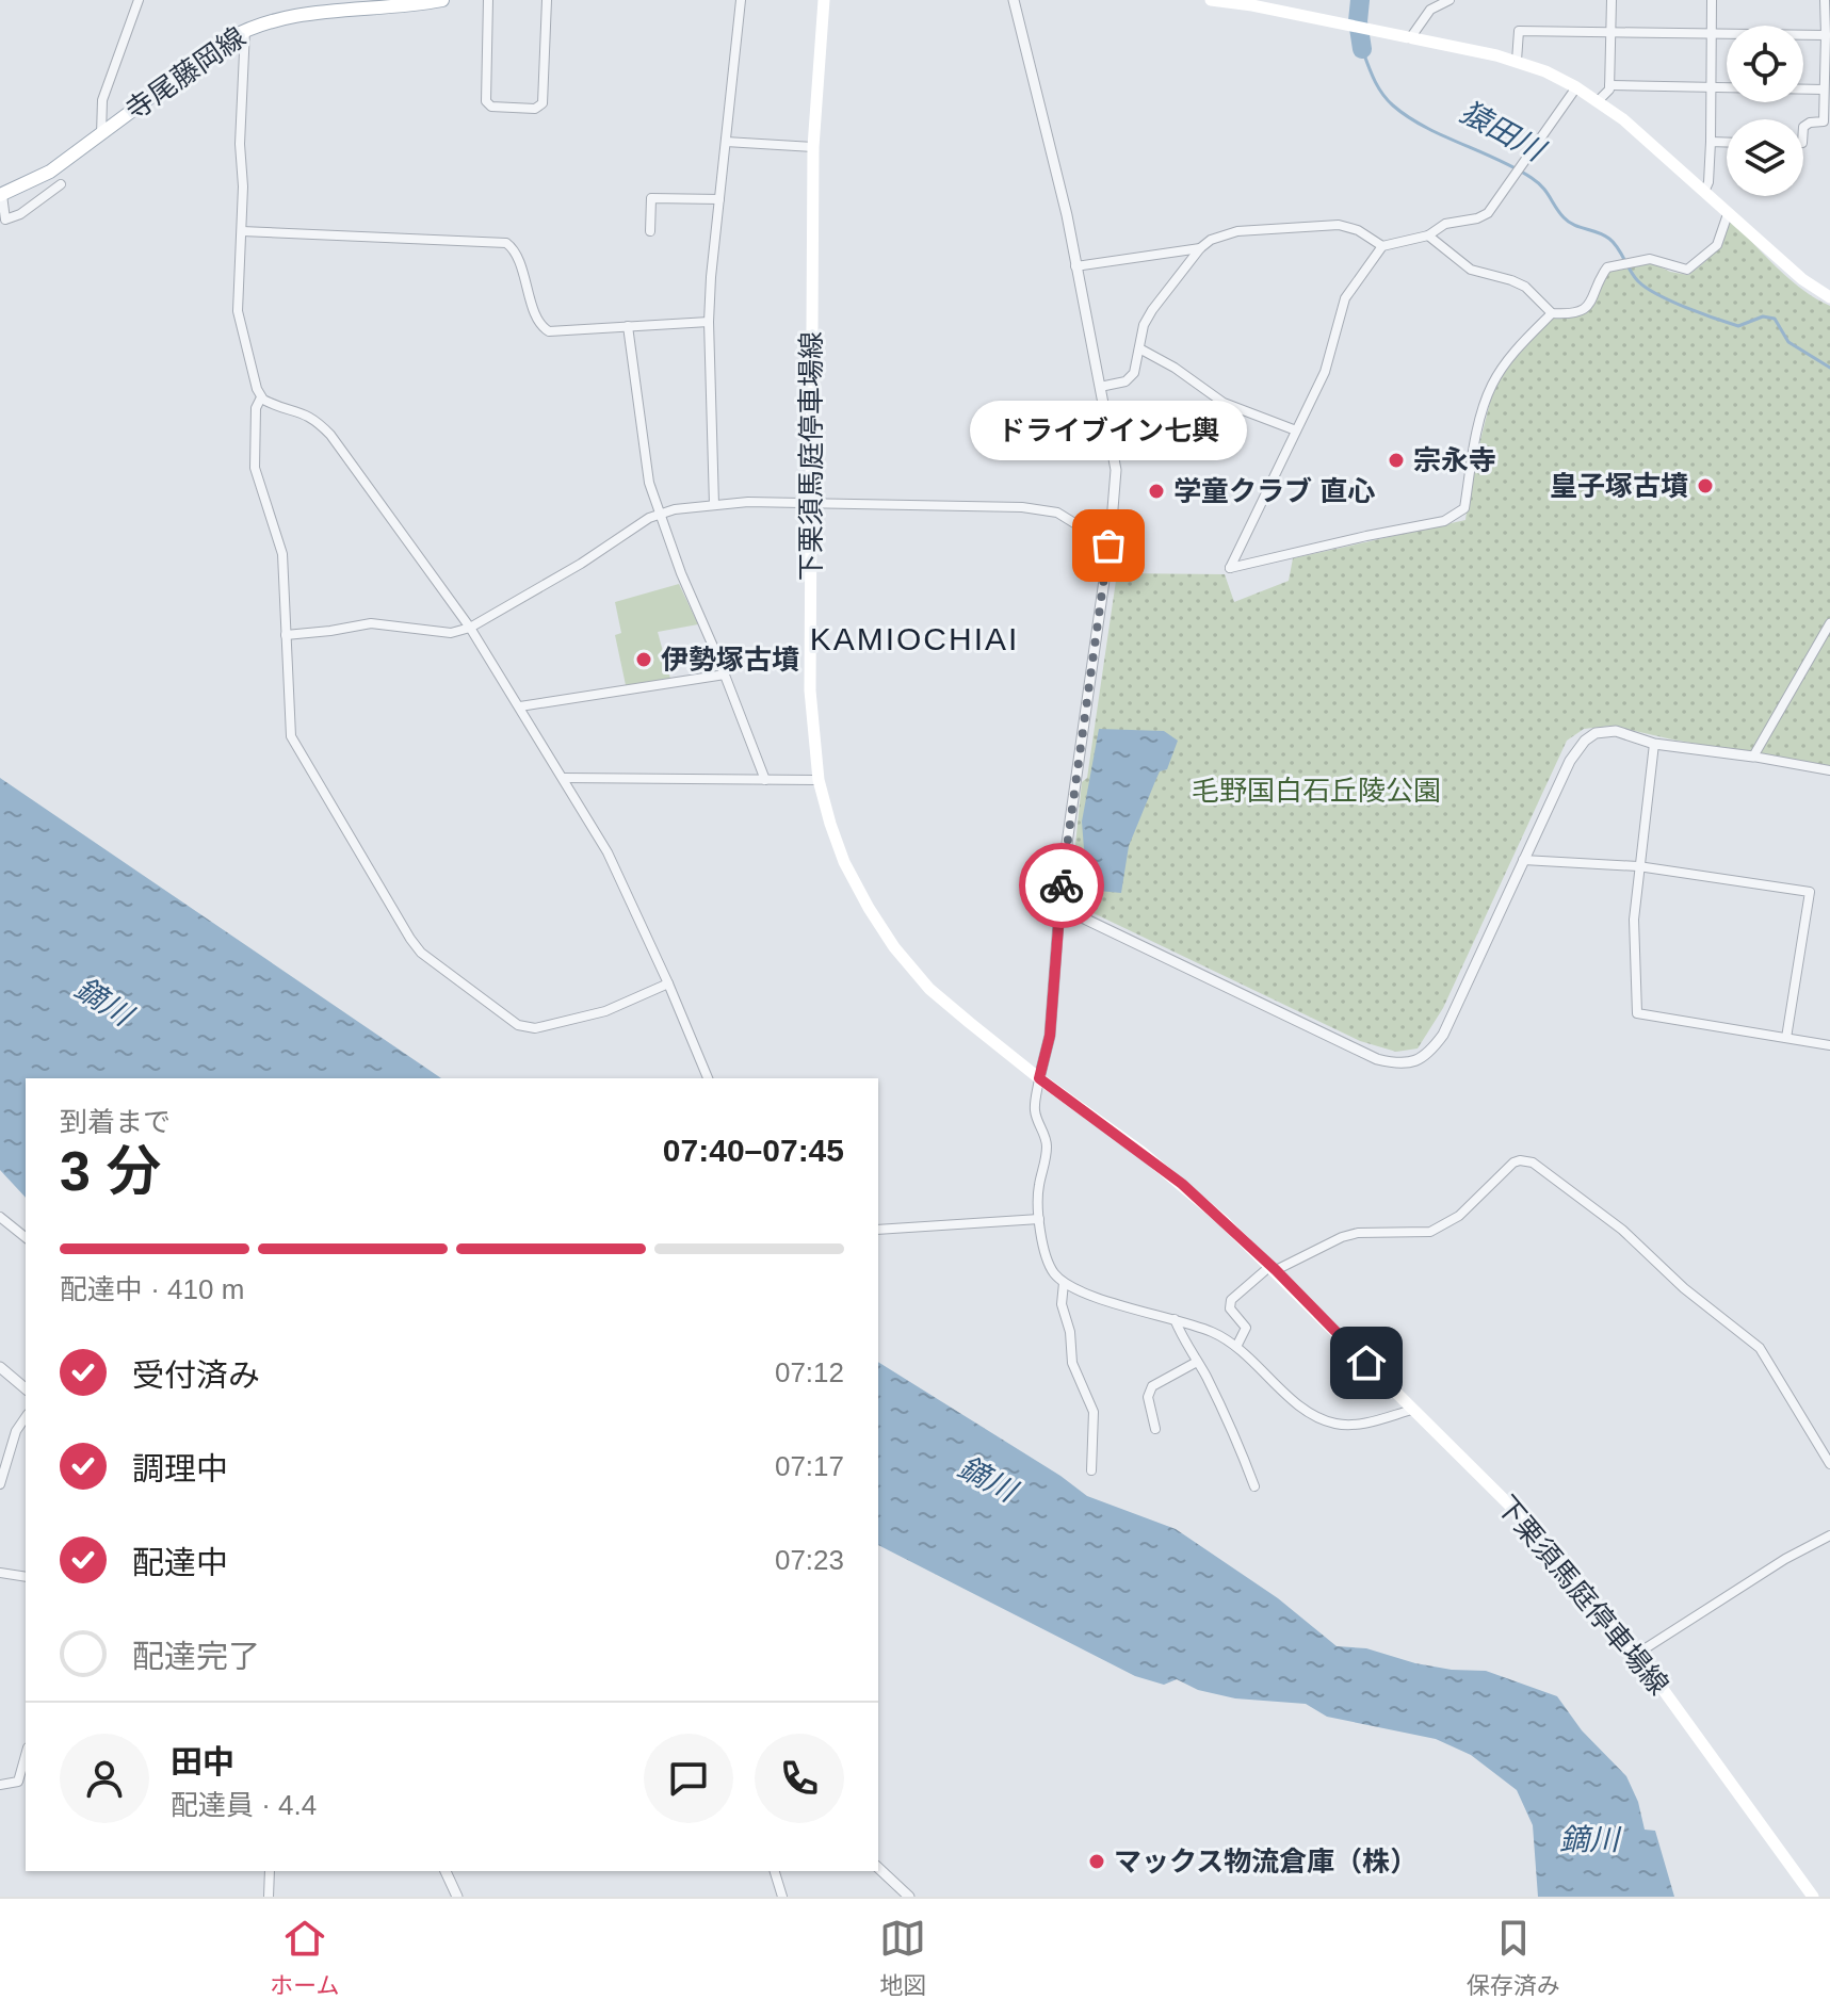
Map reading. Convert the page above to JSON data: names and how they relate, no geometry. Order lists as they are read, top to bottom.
{
  "streets": {
    "main road": ["寺尾藤岡線", "下栗須馬庭停車場線"]
  },
  "districts": ["KAMIOCHIAI"],
  "water": ["猿田川", "鏑川"],
  "parks": ["毛野国白石丘陵公園"],
  "places": [
    "宗永寺",
    "皇子塚古墳",
    "学童クラブ 直心",
    "ドライブイン七輿",
    "伊勢塚古墳",
    "マックス物流倉庫（株）"
  ],
  "page": {
    "bubble": "ドライブイン七輿",
    "heading": ["3 分", "到着まで", "07:40–07:45"],
    "panel": ["田中", "配達員 · 4.4"],
    "bar": "配達中 · 410 m",
    "list": [
      ["受付済み", "07:12"],
      ["調理中", "07:17"],
      ["配達中", "07:23"],
      "配達完了"
    ],
    "tabs": ["ホーム", "地図", "保存済み"]
  }
}
